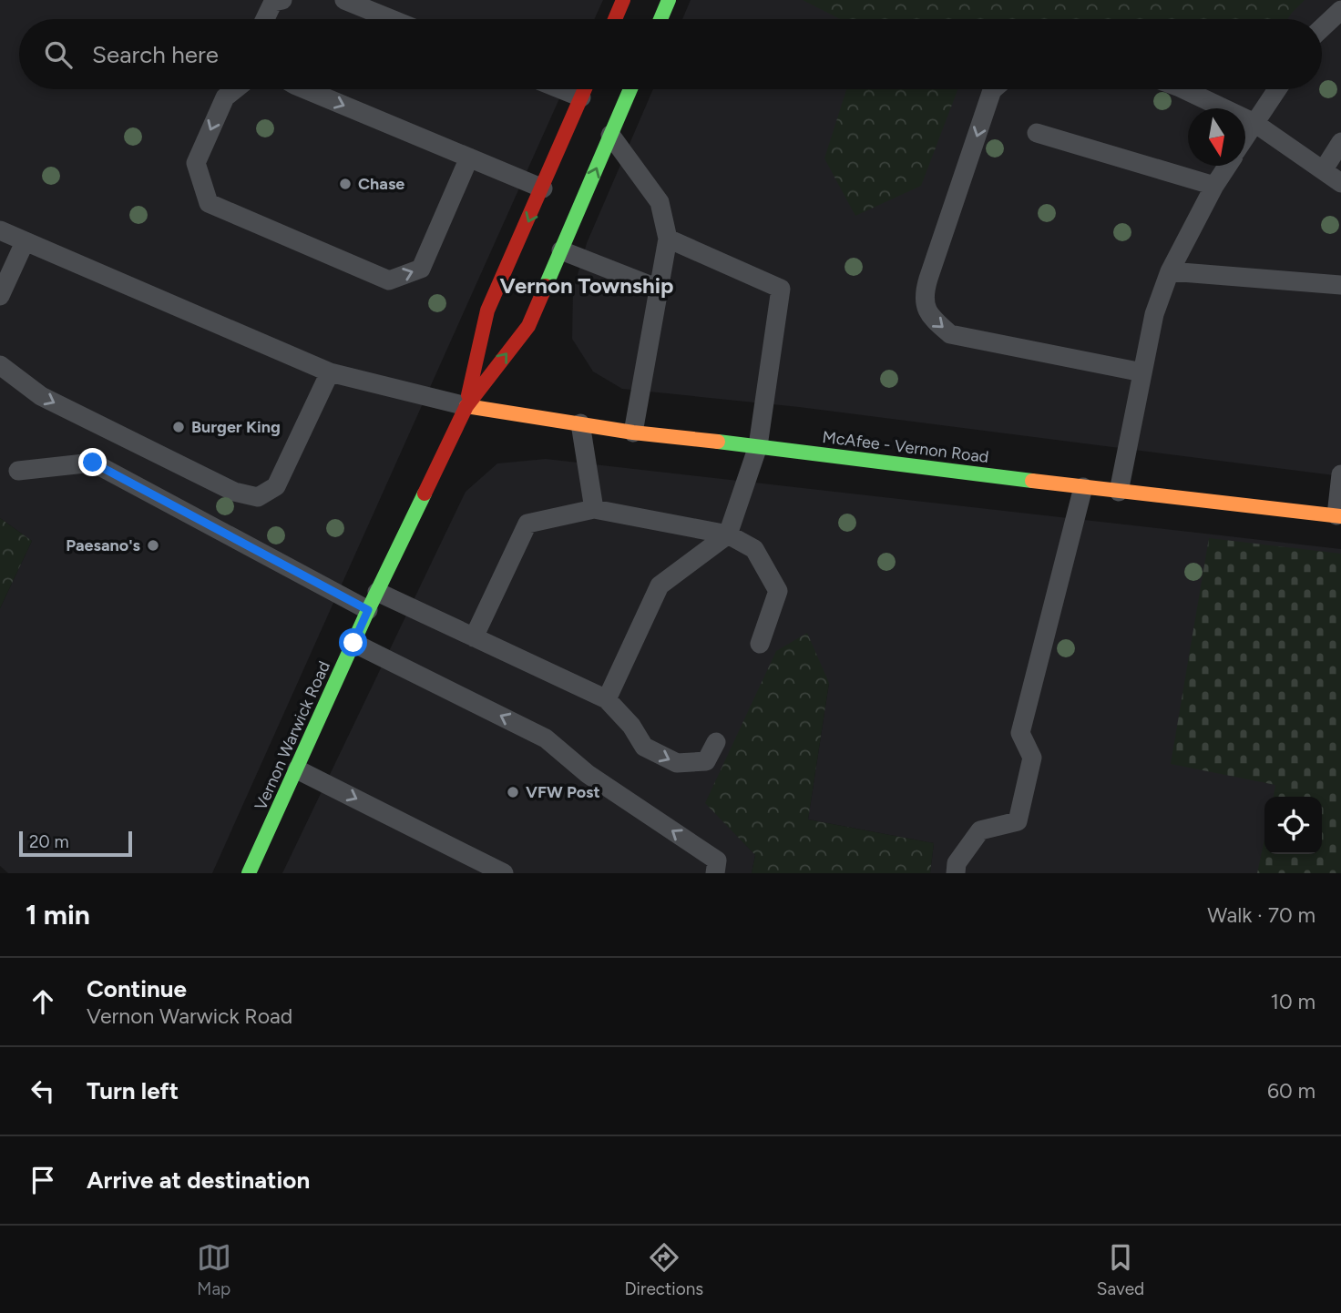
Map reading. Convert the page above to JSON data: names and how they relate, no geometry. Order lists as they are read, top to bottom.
{
  "streets": {
    "main road": ["McAfee - Vernon Road", "Vernon Warwick Road"]
  },
  "crossings": [
    ["McAfee - Vernon Road", "Vernon Warwick Road"]
  ],
  "districts": ["Vernon Township"],
  "places": [
    "Chase",
    "Burger King",
    "Paesano's",
    "VFW Post"
  ],
  "scale_bar": "20 m",
  "north": "bottom",
  "page": {
    "search": "Search here",
    "scale": "20 m",
    "heading": ["1 min", "Walk · 70 m"],
    "list": [
      ["Continue", "Vernon Warwick Road", "10 m"],
      ["Turn left", "60 m"],
      "Arrive at destination"
    ],
    "nav": ["Map", "Directions", "Saved"]
  }
}
